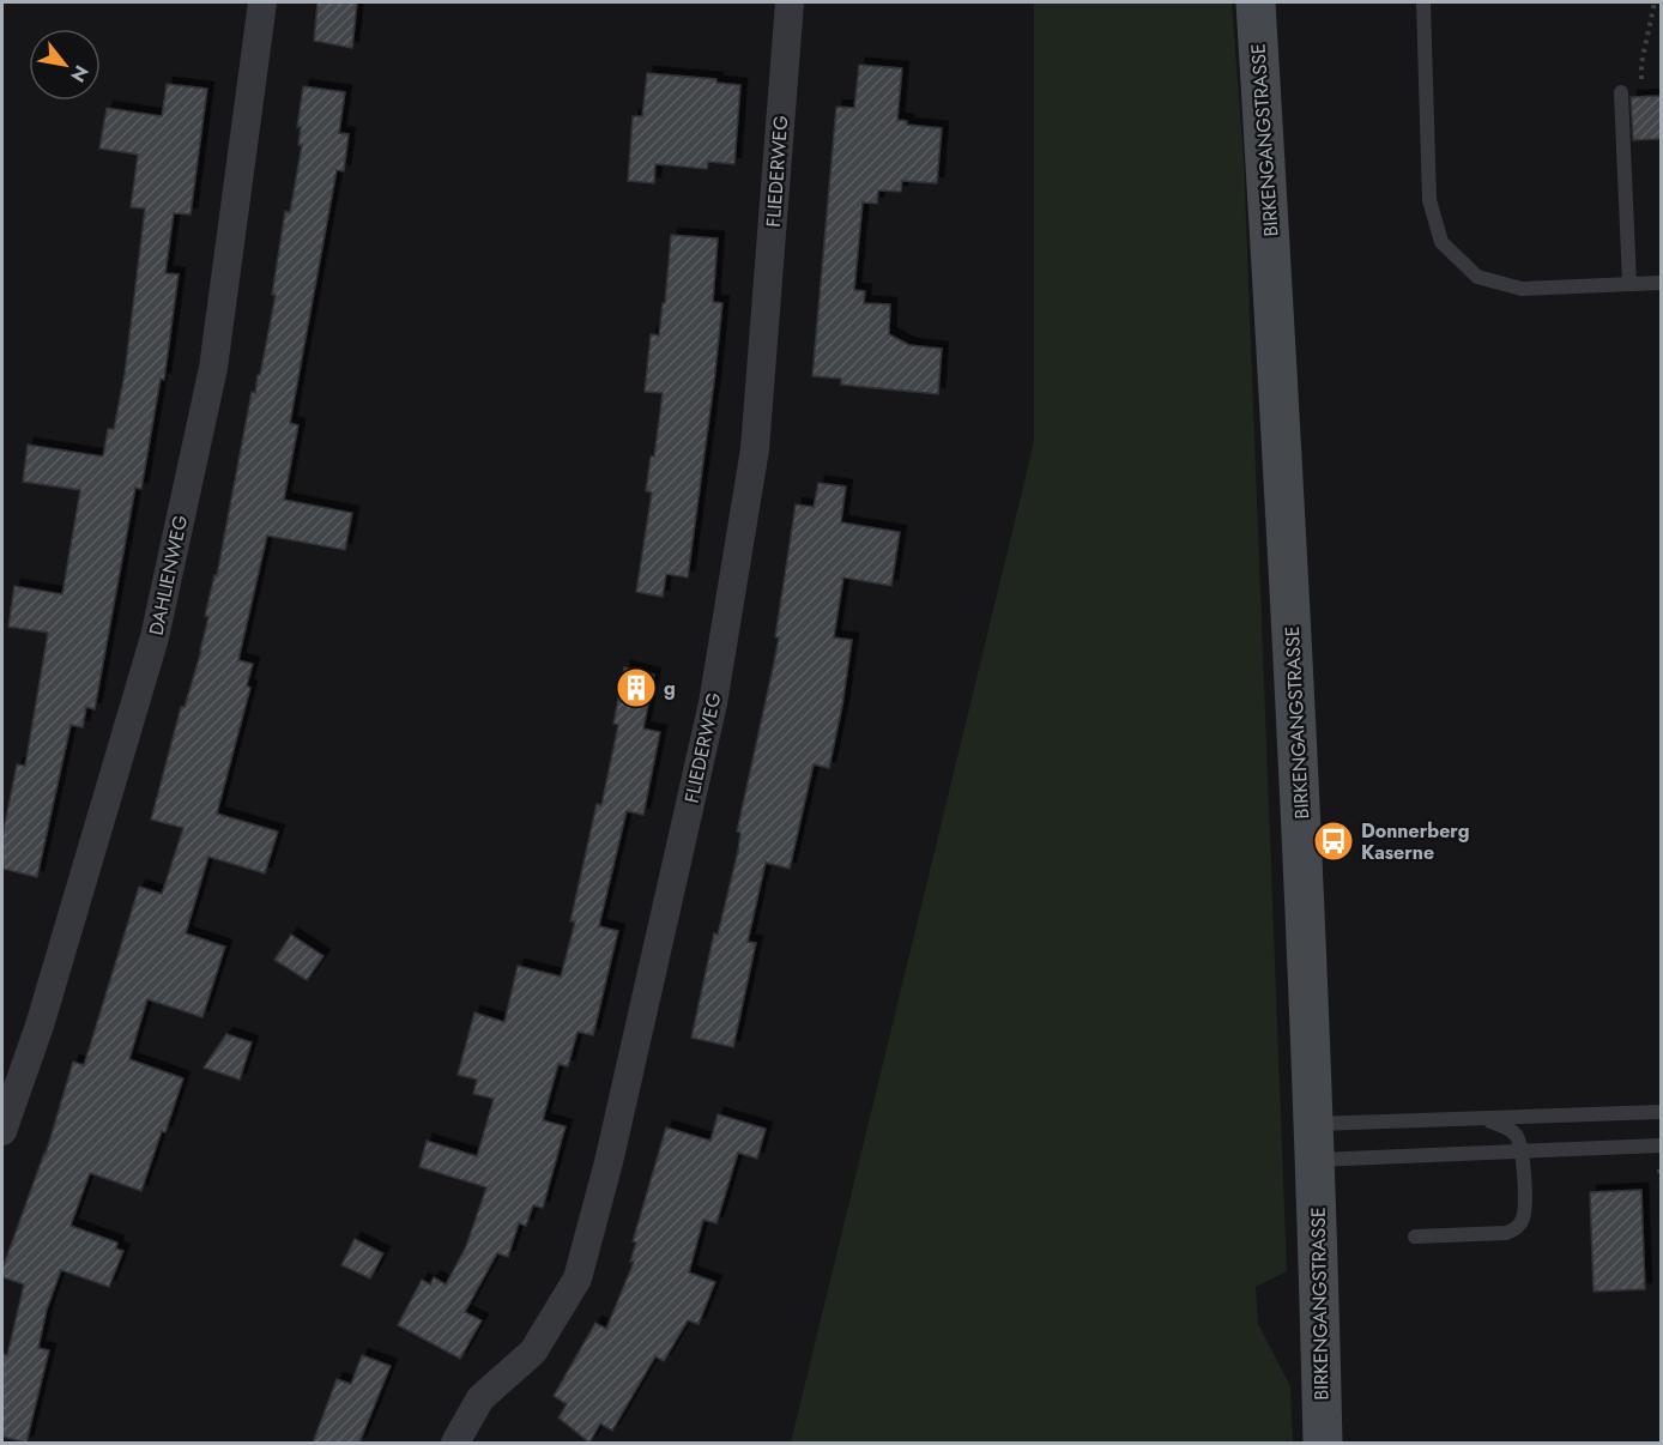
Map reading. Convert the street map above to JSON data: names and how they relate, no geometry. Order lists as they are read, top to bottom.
{
  "streets": {
    "street": ["BIRKENGANGSTRASSE", "FLIEDERWEG", "DAHLIENWEG"]
  },
  "places": {
    "building": ["g"],
    "bus stop": ["Donnerberg Kaserne"]
  },
  "north": "bottom right"
}
